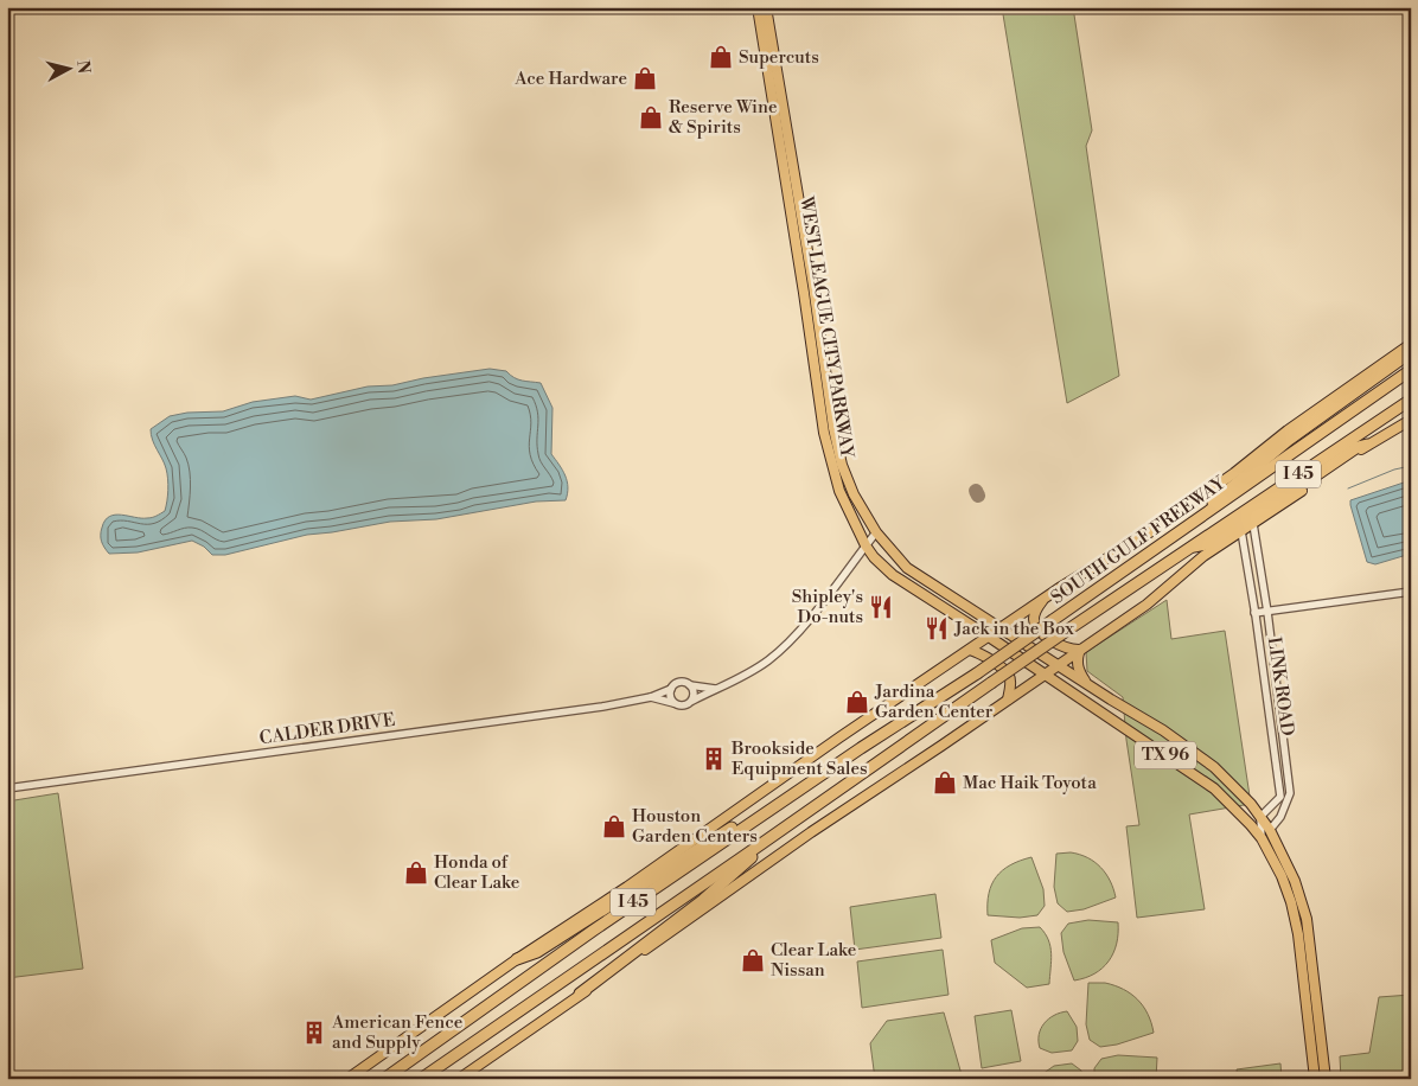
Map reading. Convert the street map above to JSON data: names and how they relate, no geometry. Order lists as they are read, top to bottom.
{
  "streets": {
    "highway": ["I 45", "SOUTH GULF FREEWAY"],
    "main road": ["WEST LEAGUE CITY PARKWAY", "TX 96"],
    "street": ["LINK ROAD", "CALDER DRIVE"]
  },
  "crossings": [
    ["WEST LEAGUE CITY PARKWAY", "LINK ROAD"]
  ],
  "places": {
    "shop": [
      "Supercuts",
      "Ace Hardware",
      "Reserve Wine & Spirits",
      "Jardina Garden Center",
      "Mac Haik Toyota",
      "Houston Garden Centers",
      "Honda of Clear Lake",
      "Clear Lake Nissan"
    ],
    "restaurant": ["Shipley's Do-nuts", "Jack in the Box"],
    "building": ["Brookside Equipment Sales", "American Fence and Supply"]
  },
  "north": "right"
}
